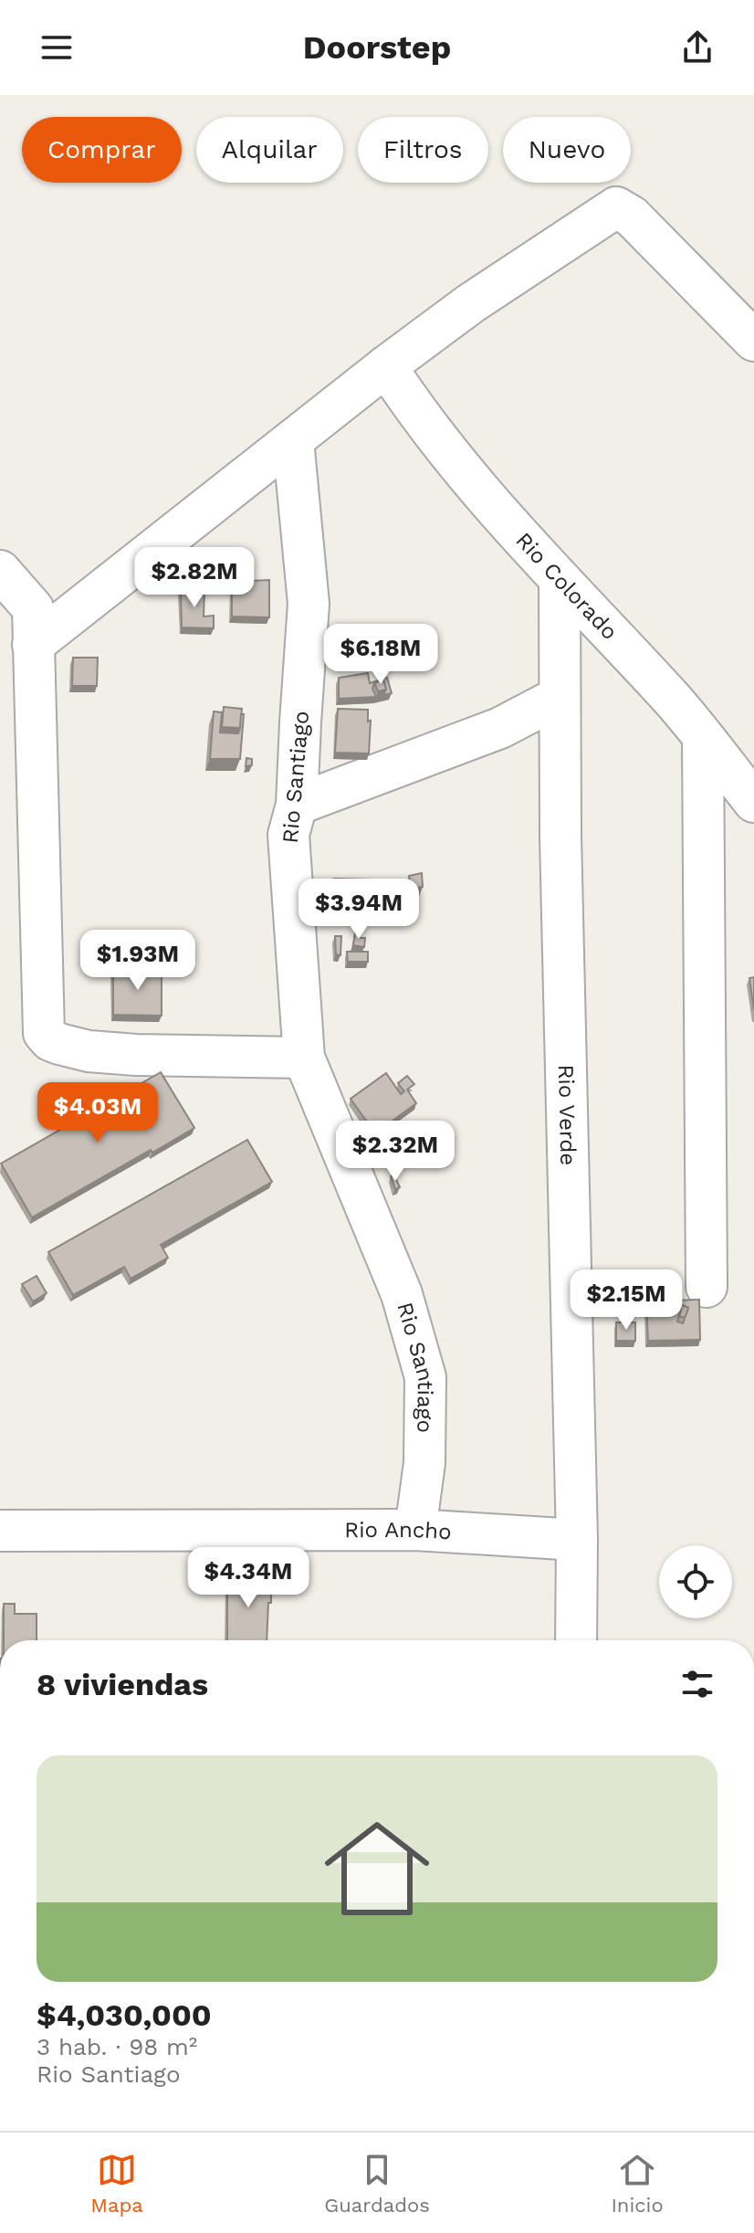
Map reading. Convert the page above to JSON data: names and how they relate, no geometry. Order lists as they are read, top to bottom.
{
  "streets": {
    "street": [
      "Rio Colorado",
      "Rio Santiago",
      "Rio Verde",
      "Rio Ancho"
    ]
  },
  "crossings": [
    ["Rio Colorado", "Rio Verde"],
    ["Rio Santiago", "Rio Ancho"],
    ["Rio Verde", "Rio Ancho"]
  ],
  "page": {
    "header": "Doorstep",
    "chip": [
      "Comprar",
      "Alquilar",
      "Filtros",
      "Nuevo"
    ],
    "price": [
      "$2.82M",
      "$6.18M",
      "$3.94M",
      "$1.93M",
      "$4.03M",
      "$2.32M",
      "$2.15M",
      "$4.34M"
    ],
    "heading": "8 viviendas",
    "list": [
      {
        "name": "$4,030,000",
        "note": "3 hab. · 98 m² · Rio Santiago"
      }
    ],
    "tabs": ["Mapa", "Guardados", "Inicio"]
  }
}
